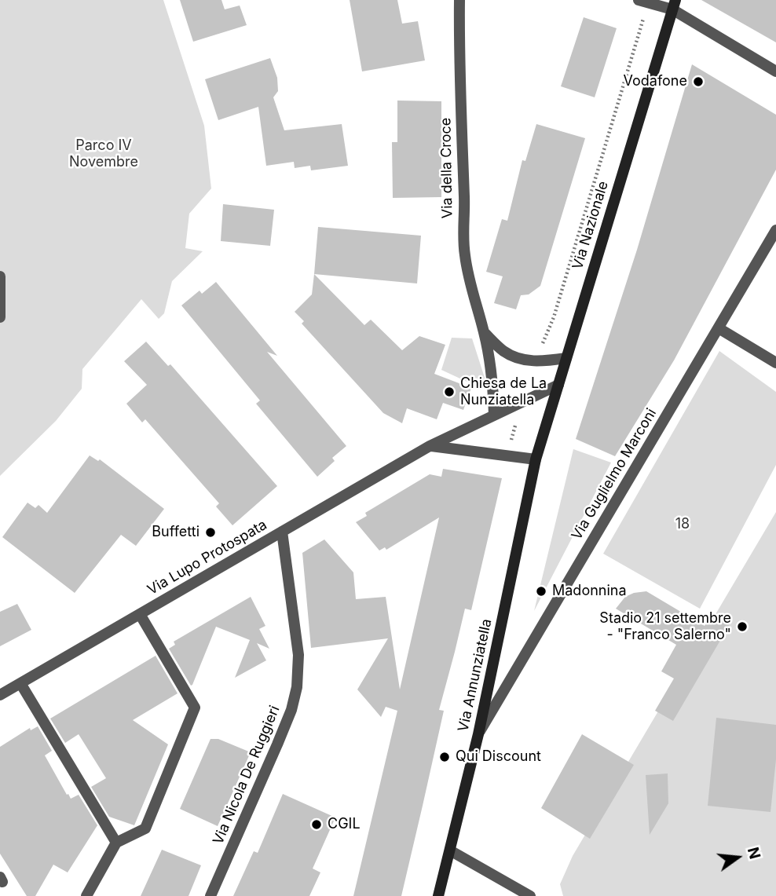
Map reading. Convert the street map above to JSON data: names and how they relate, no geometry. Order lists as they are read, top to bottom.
{
  "streets": {
    "street": [
      "Via della Croce",
      "Via Nazionale",
      "Via Guglielmo Marconi",
      "Via Lupo Protospata",
      "Via Annunziatella",
      "Via Nicola De Ruggieri"
    ]
  },
  "crossings": [
    ["Via della Croce", "Via Lupo Protospata"],
    ["Via Nazionale", "Via Lupo Protospata"],
    ["Via Nazionale", "Via Annunziatella"],
    ["Via Guglielmo Marconi", "Via Annunziatella"],
    ["Via Lupo Protospata", "Via Nicola De Ruggieri"]
  ],
  "parks": ["Parco IV Novembre", "18"],
  "places": [
    "Vodafone",
    "Chiesa de La Nunziatella",
    "Buffetti",
    "Madonnina",
    "Stadio 21 settembre - \"Franco Salerno\"",
    "Qui Discount",
    "CGIL"
  ],
  "north": "right"
}
